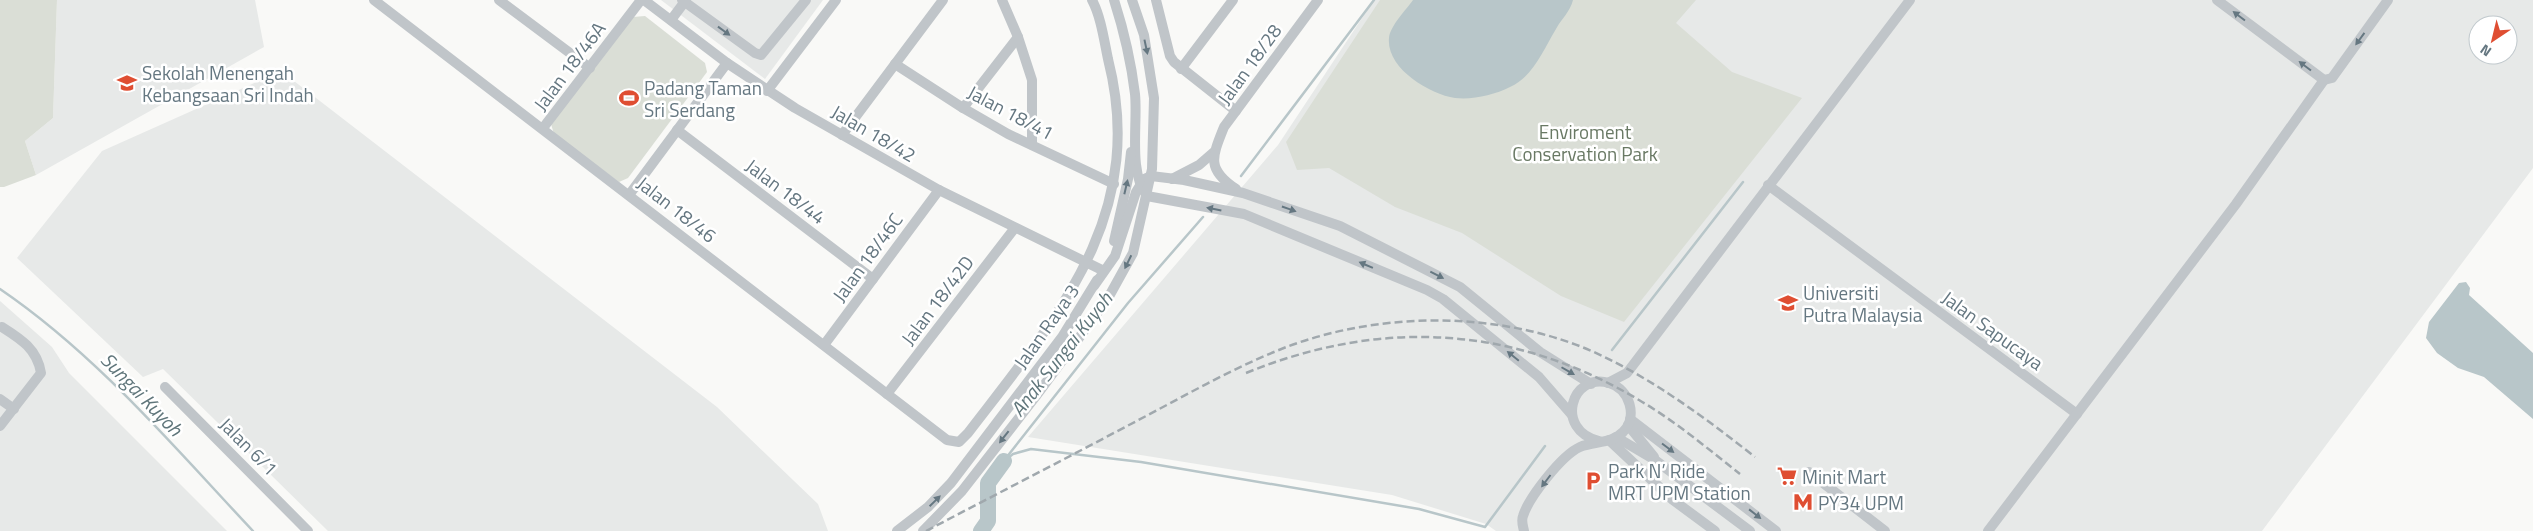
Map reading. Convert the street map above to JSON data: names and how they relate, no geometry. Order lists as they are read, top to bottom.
{
  "streets": {
    "street": [
      "Jalan 18/28",
      "Jalan 18/46A",
      "Jalan 18/41",
      "Jalan 18/42",
      "Jalan 18/44",
      "Jalan 18/46",
      "Jalan 18/46C",
      "Jalan 18/42D",
      "Jalan Raya 3",
      "Jalan Sapucaya",
      "Jalan 6/1"
    ]
  },
  "crossings": [
    ["Jalan 18/46A", "Jalan 18/42"],
    ["Jalan 18/46A", "Jalan 18/46"],
    ["Jalan 18/42", "Jalan 18/46"],
    ["Jalan 18/42", "Jalan 18/46C"],
    ["Jalan 18/42", "Jalan 18/42D"],
    ["Jalan 18/42", "Jalan Raya 3"],
    ["Jalan 18/44", "Jalan 18/46C"],
    ["Jalan 18/46", "Jalan 18/46C"],
    ["Jalan 18/46", "Jalan 18/42D"]
  ],
  "water": ["Anak Sungai Kuyoh", "Sungai Kuyoh"],
  "parks": ["Enviroment Conservation Park"],
  "places": {
    "school or university": ["Sekolah Menengah Kebangsaan Sri Indah", "Universiti Putra Malaysia"],
    "sports": ["Padang Taman Sri Serdang"],
    "supermarket": ["Minit Mart"],
    "parking": ["Park N’ Ride MRT UPM Station"],
    "metro station": ["PY34 UPM"]
  },
  "north": "bottom left"
}
